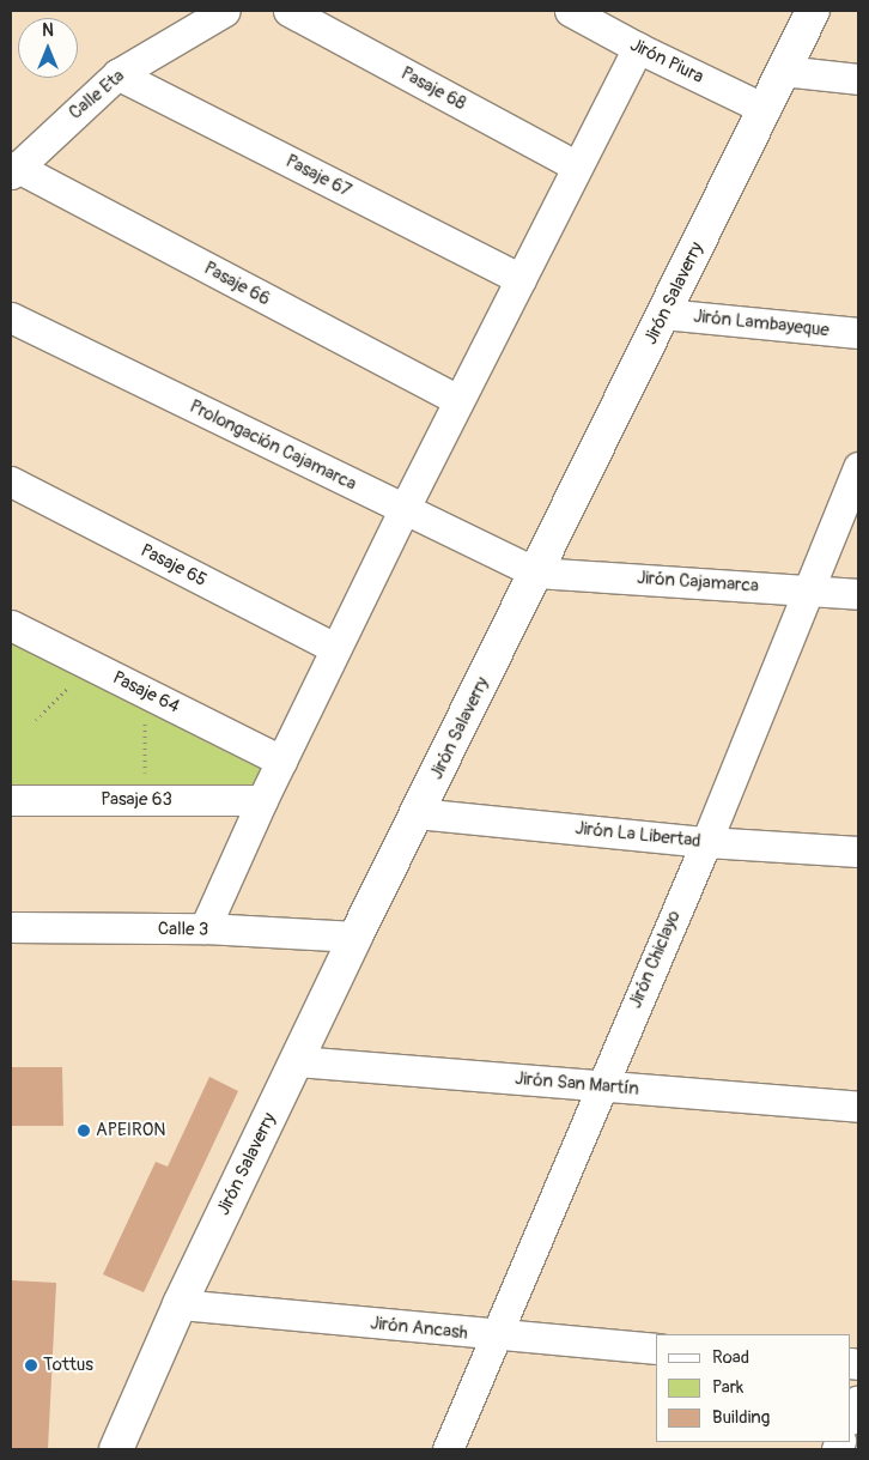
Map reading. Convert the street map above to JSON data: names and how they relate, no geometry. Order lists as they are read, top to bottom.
{
  "streets": {
    "street": [
      "Jirón Piura",
      "Pasaje 68",
      "Calle Eta",
      "Pasaje 67",
      "Pasaje 66",
      "Jirón Salaverry",
      "Jirón Lambayeque",
      "Prolongación Cajamarca",
      "Pasaje 65",
      "Jirón Cajamarca",
      "Pasaje 64",
      "Pasaje 63",
      "Jirón La Libertad",
      "Calle 3",
      "Jirón Chiclayo",
      "Jirón San Martín",
      "Jirón Ancash"
    ]
  },
  "crossings": [
    ["Jirón Piura", "Jirón Salaverry"],
    ["Calle Eta", "Pasaje 67"],
    ["Calle Eta", "Pasaje 66"],
    ["Jirón Salaverry", "Jirón Lambayeque"],
    ["Jirón Salaverry", "Prolongación Cajamarca"],
    ["Jirón Salaverry", "Jirón Cajamarca"],
    ["Jirón Salaverry", "Jirón La Libertad"],
    ["Jirón Salaverry", "Calle 3"],
    ["Jirón Salaverry", "Jirón San Martín"],
    ["Jirón Salaverry", "Jirón Ancash"],
    ["Prolongación Cajamarca", "Jirón Cajamarca"],
    ["Jirón Cajamarca", "Jirón Chiclayo"],
    ["Jirón La Libertad", "Jirón Chiclayo"],
    ["Jirón Chiclayo", "Jirón San Martín"],
    ["Jirón Chiclayo", "Jirón Ancash"]
  ],
  "places": ["APEIRON", "Tottus"],
  "legend": ["Road", "Park", "Building"],
  "north": "top"
}
